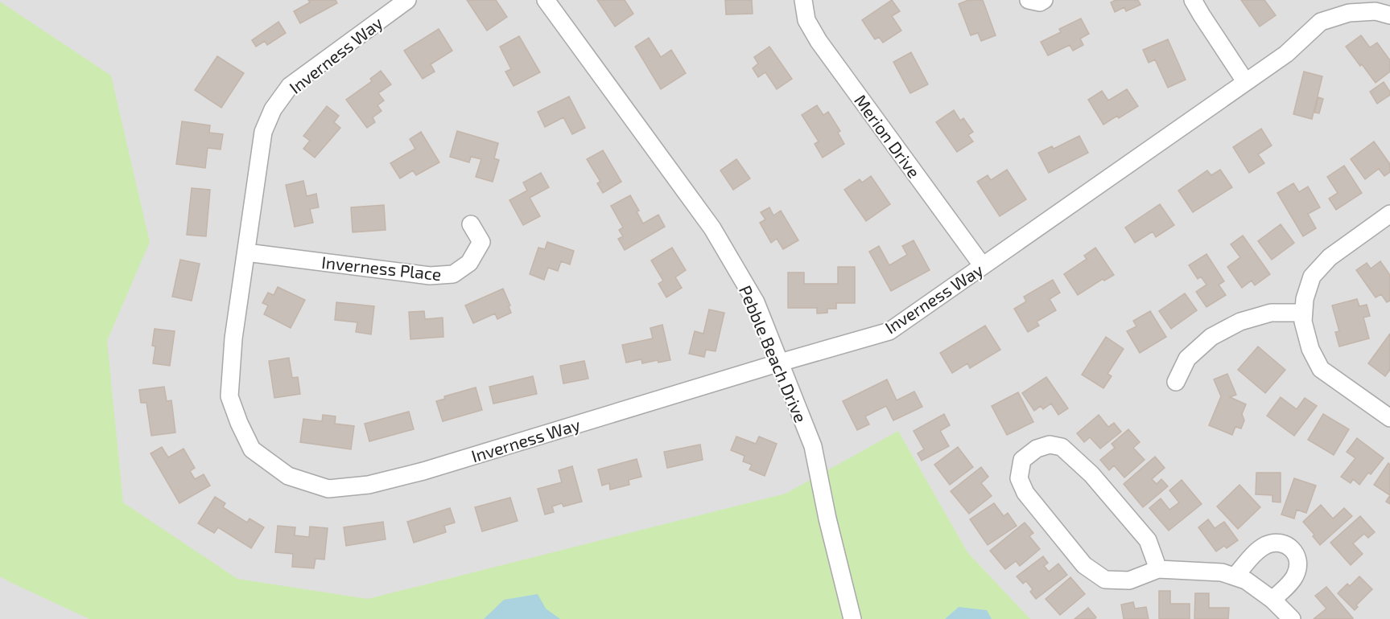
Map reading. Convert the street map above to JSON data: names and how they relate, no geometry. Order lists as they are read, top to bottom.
{
  "streets": {
    "street": [
      "Inverness Way",
      "Merion Drive",
      "Inverness Place",
      "Pebble Beach Drive"
    ]
  },
  "crossings": [
    ["Inverness Way", "Merion Drive"],
    ["Inverness Way", "Inverness Place"],
    ["Inverness Way", "Pebble Beach Drive"]
  ]
}
